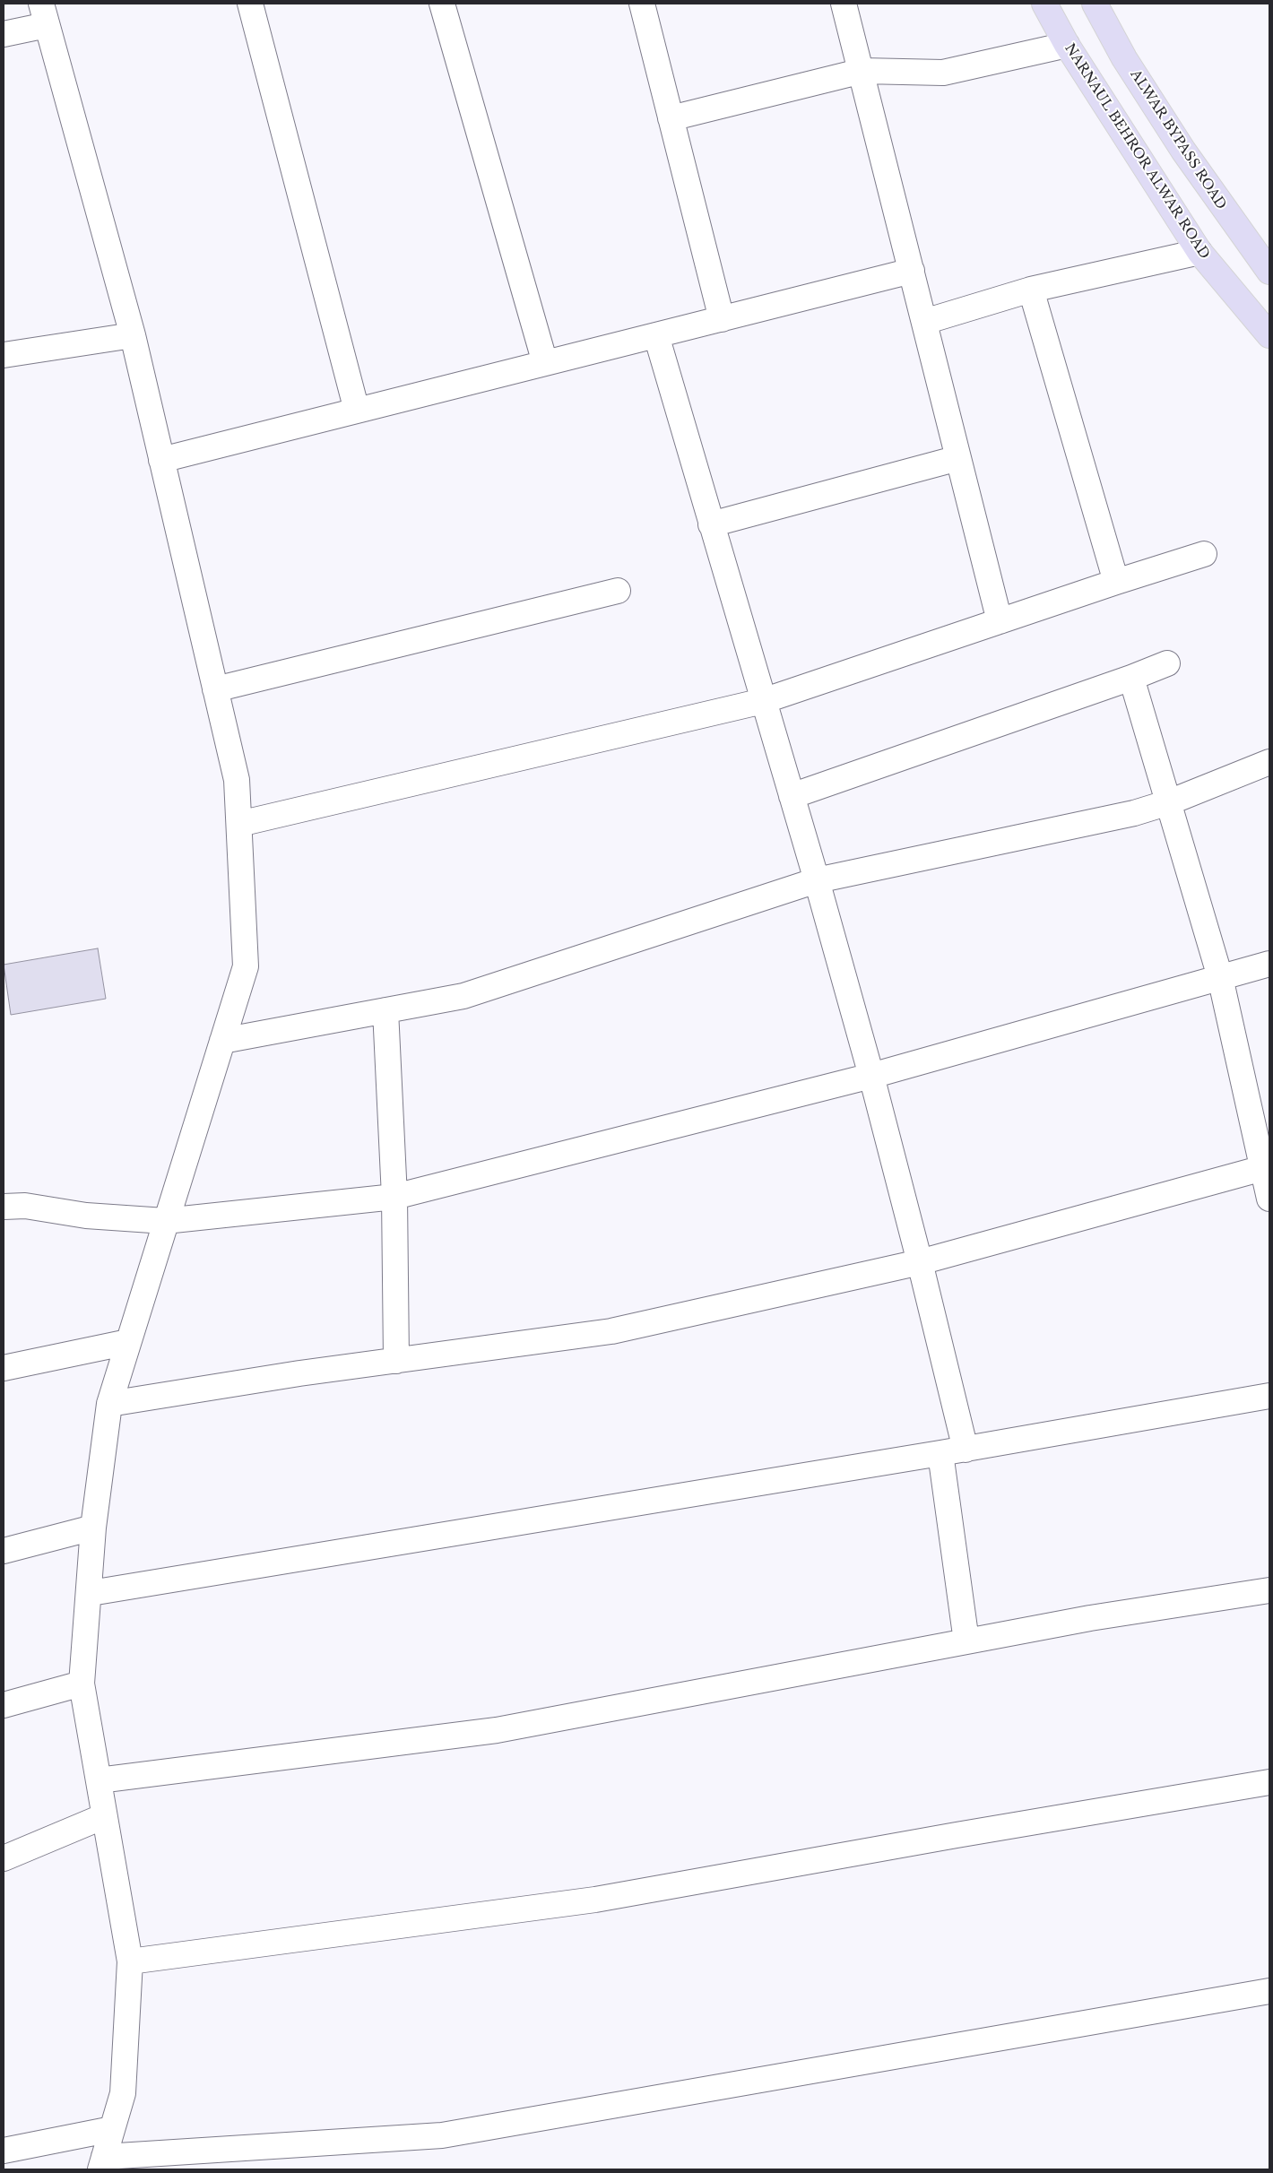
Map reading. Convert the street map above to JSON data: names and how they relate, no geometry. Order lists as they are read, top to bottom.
{
  "streets": {
    "main road": ["ALWAR BYPASS ROAD", "NARNAUL BEHROR ALWAR ROAD"]
  }
}
